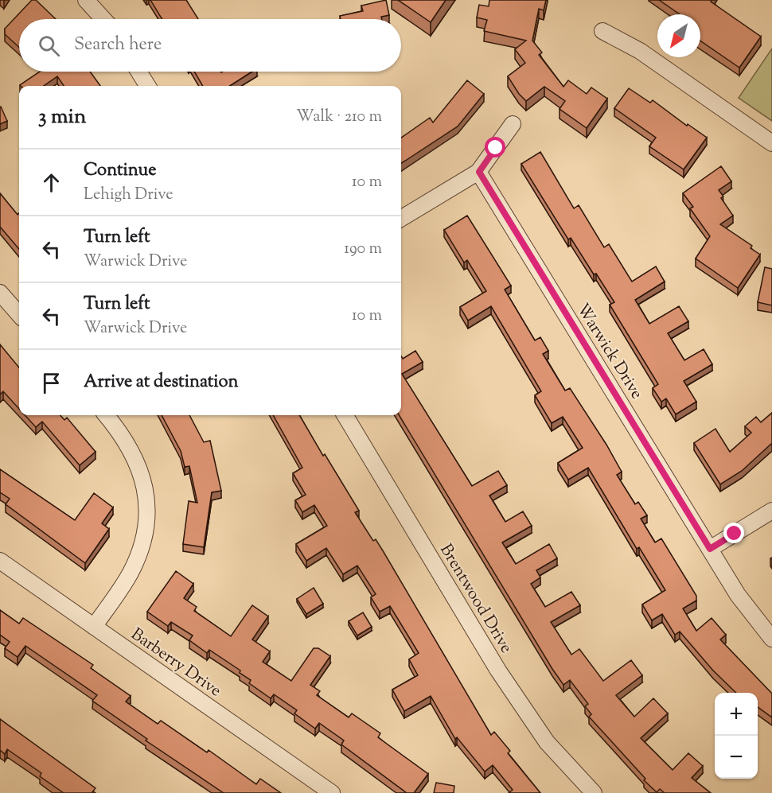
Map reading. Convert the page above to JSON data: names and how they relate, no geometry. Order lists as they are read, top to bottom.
{
  "streets": {
    "street": ["Warwick Drive", "Brentwood Drive", "Barberry Drive"]
  },
  "north": "bottom left",
  "page": {
    "search": "Search here",
    "heading": ["3 min", "Walk · 210 m"],
    "list": [
      ["Continue", "Lehigh Drive", "10 m"],
      ["Turn left", "Warwick Drive", "190 m"],
      ["Turn left", "Warwick Drive", "10 m"],
      "Arrive at destination"
    ],
    "map_buttons": ["+", "−"]
  }
}
